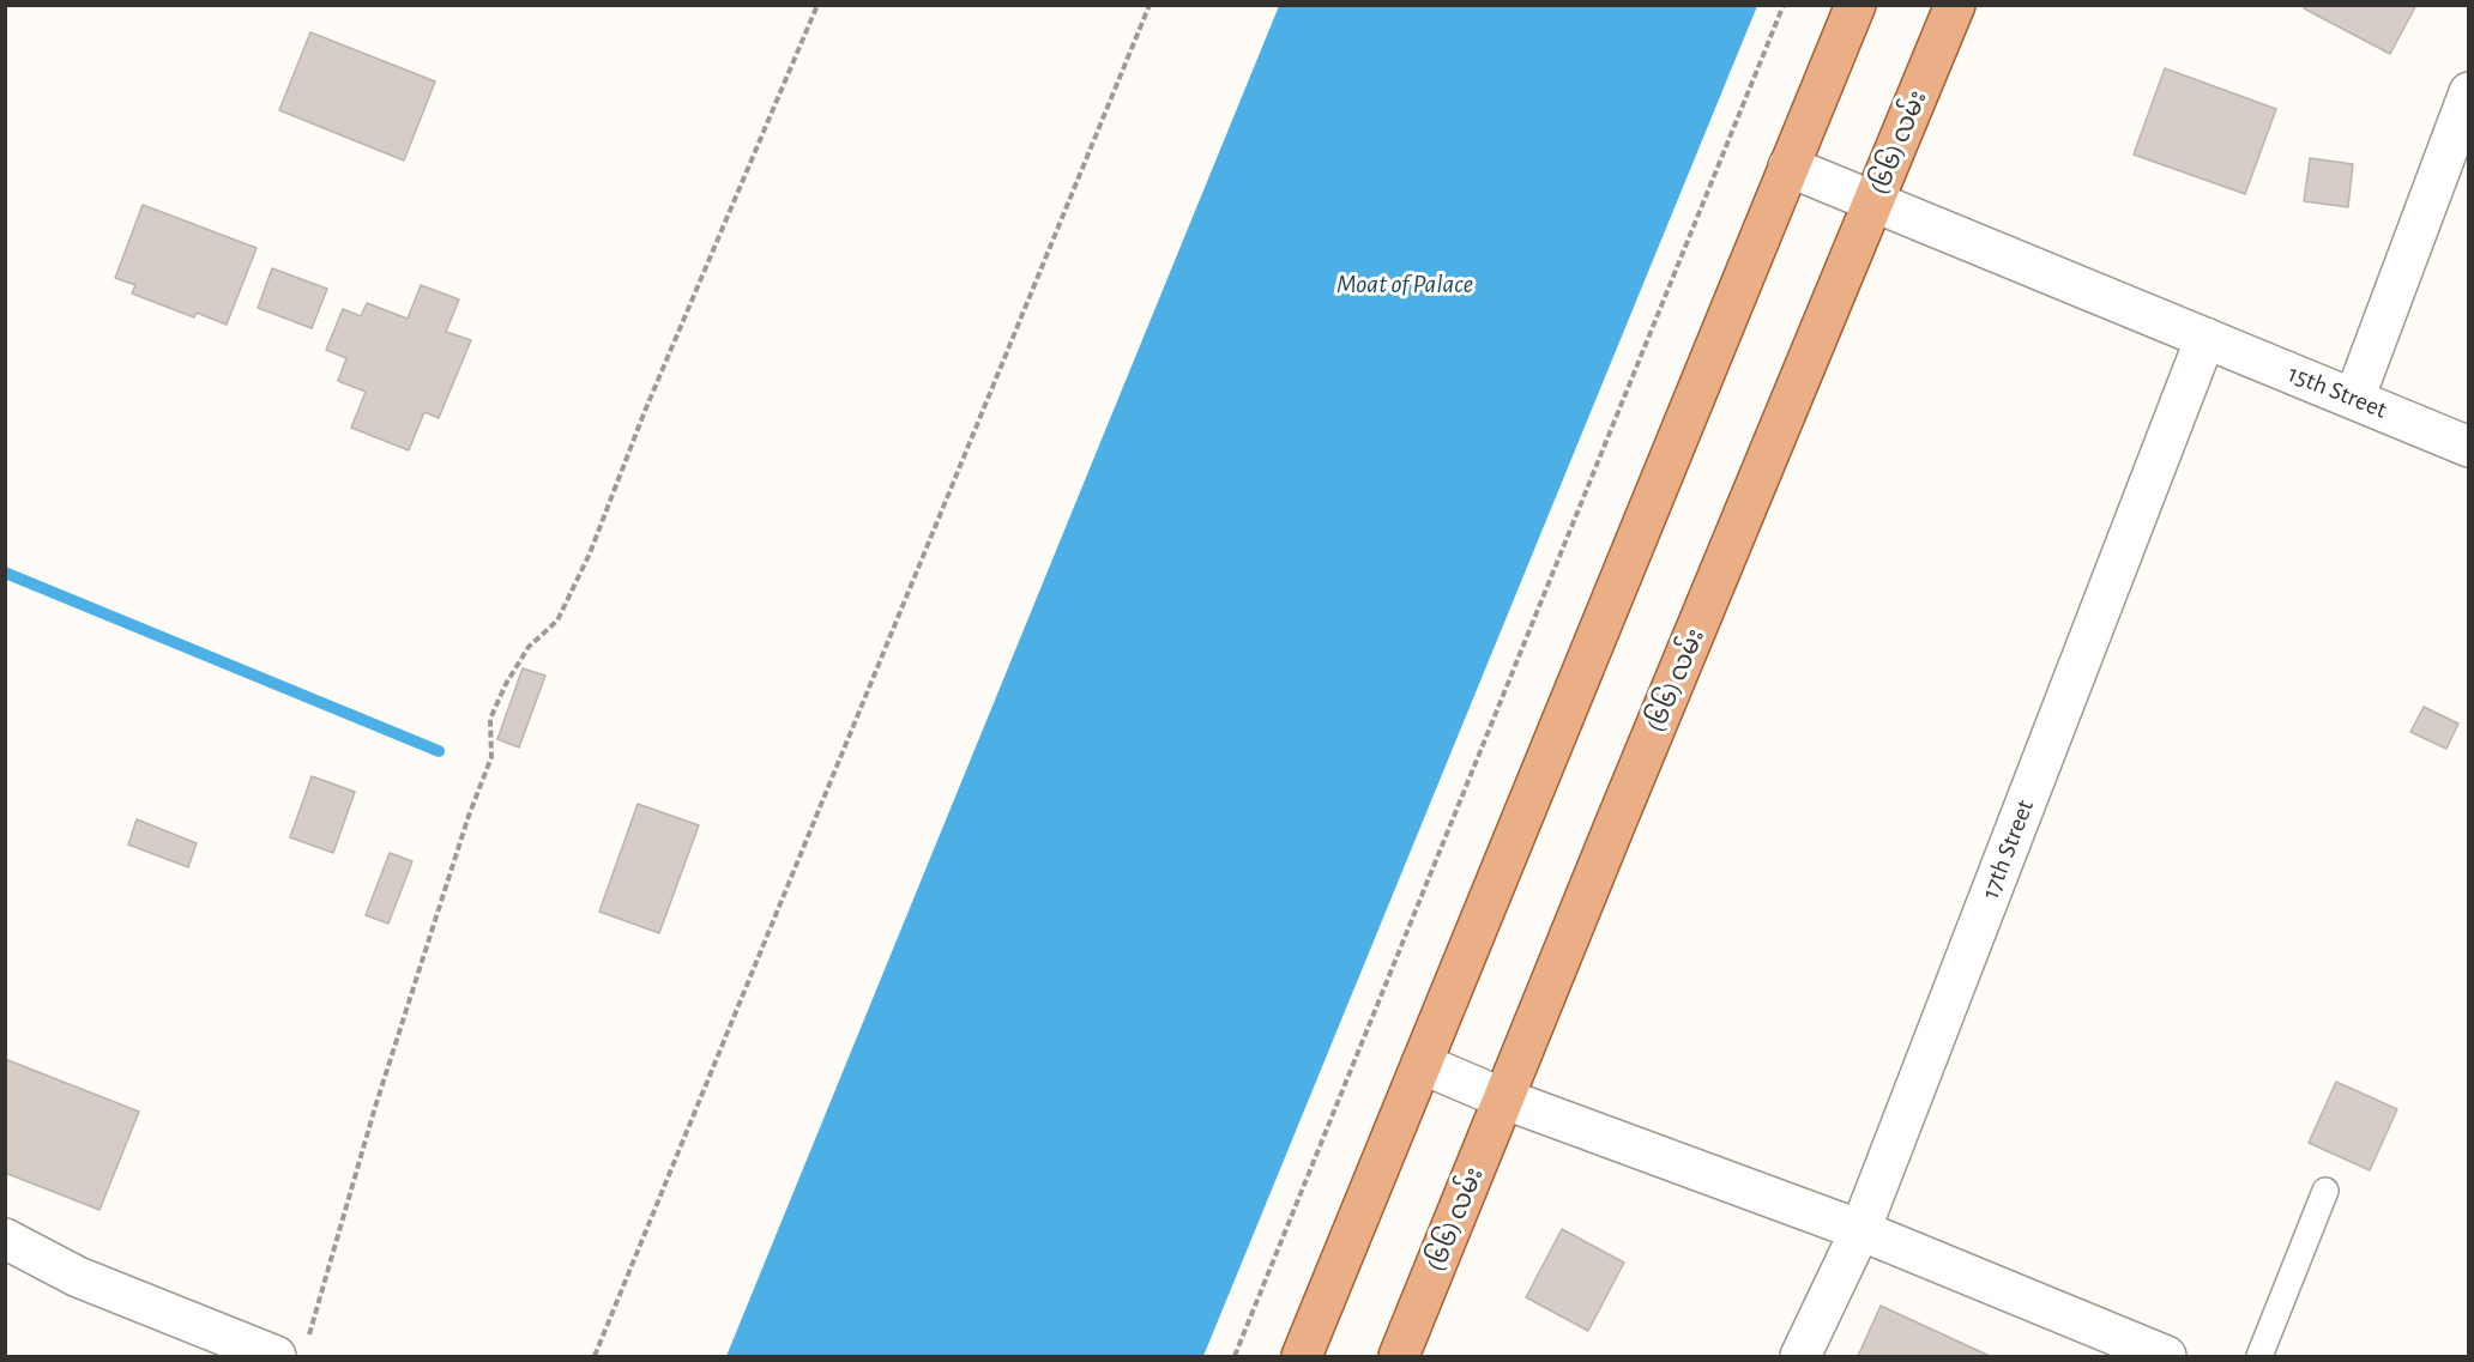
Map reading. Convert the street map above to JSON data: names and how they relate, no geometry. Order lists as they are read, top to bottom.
{
  "streets": {
    "main road": ["(၆၆) လမ်း"],
    "street": ["15th Street", "17th Street"]
  },
  "crossings": [
    ["(၆၆) လမ်း", "15th Street"],
    ["15th Street", "17th Street"]
  ],
  "water": ["Moat of Palace"]
}
